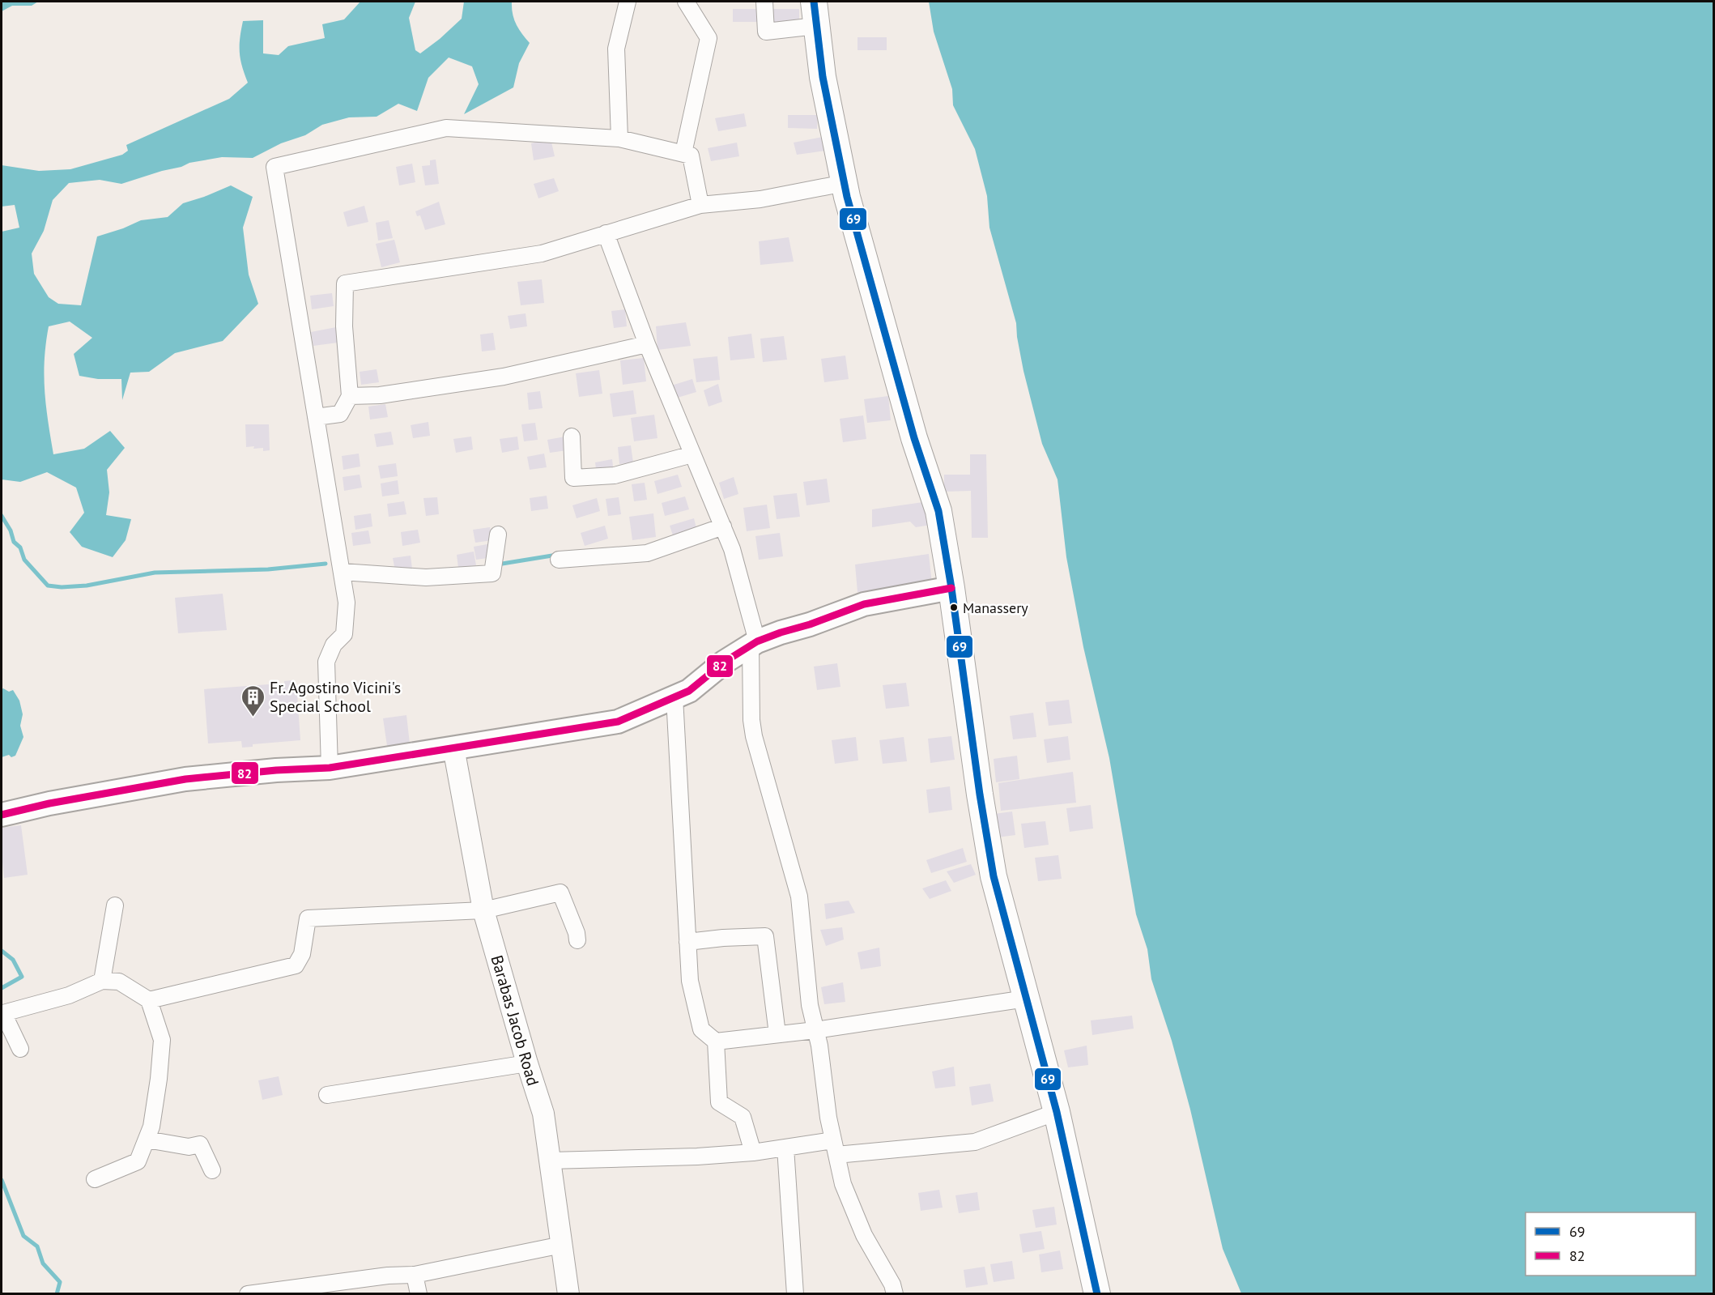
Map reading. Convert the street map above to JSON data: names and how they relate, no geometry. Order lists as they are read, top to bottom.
{
  "streets": {
    "street": ["Barabas Jacob Road"]
  },
  "places": {
    "other": ["Manassery"],
    "building": ["Fr. Agostino Vicini's Special School"]
  },
  "lines": ["transit line 69", "transit line 82"],
  "legend": ["69", "82"]
}
